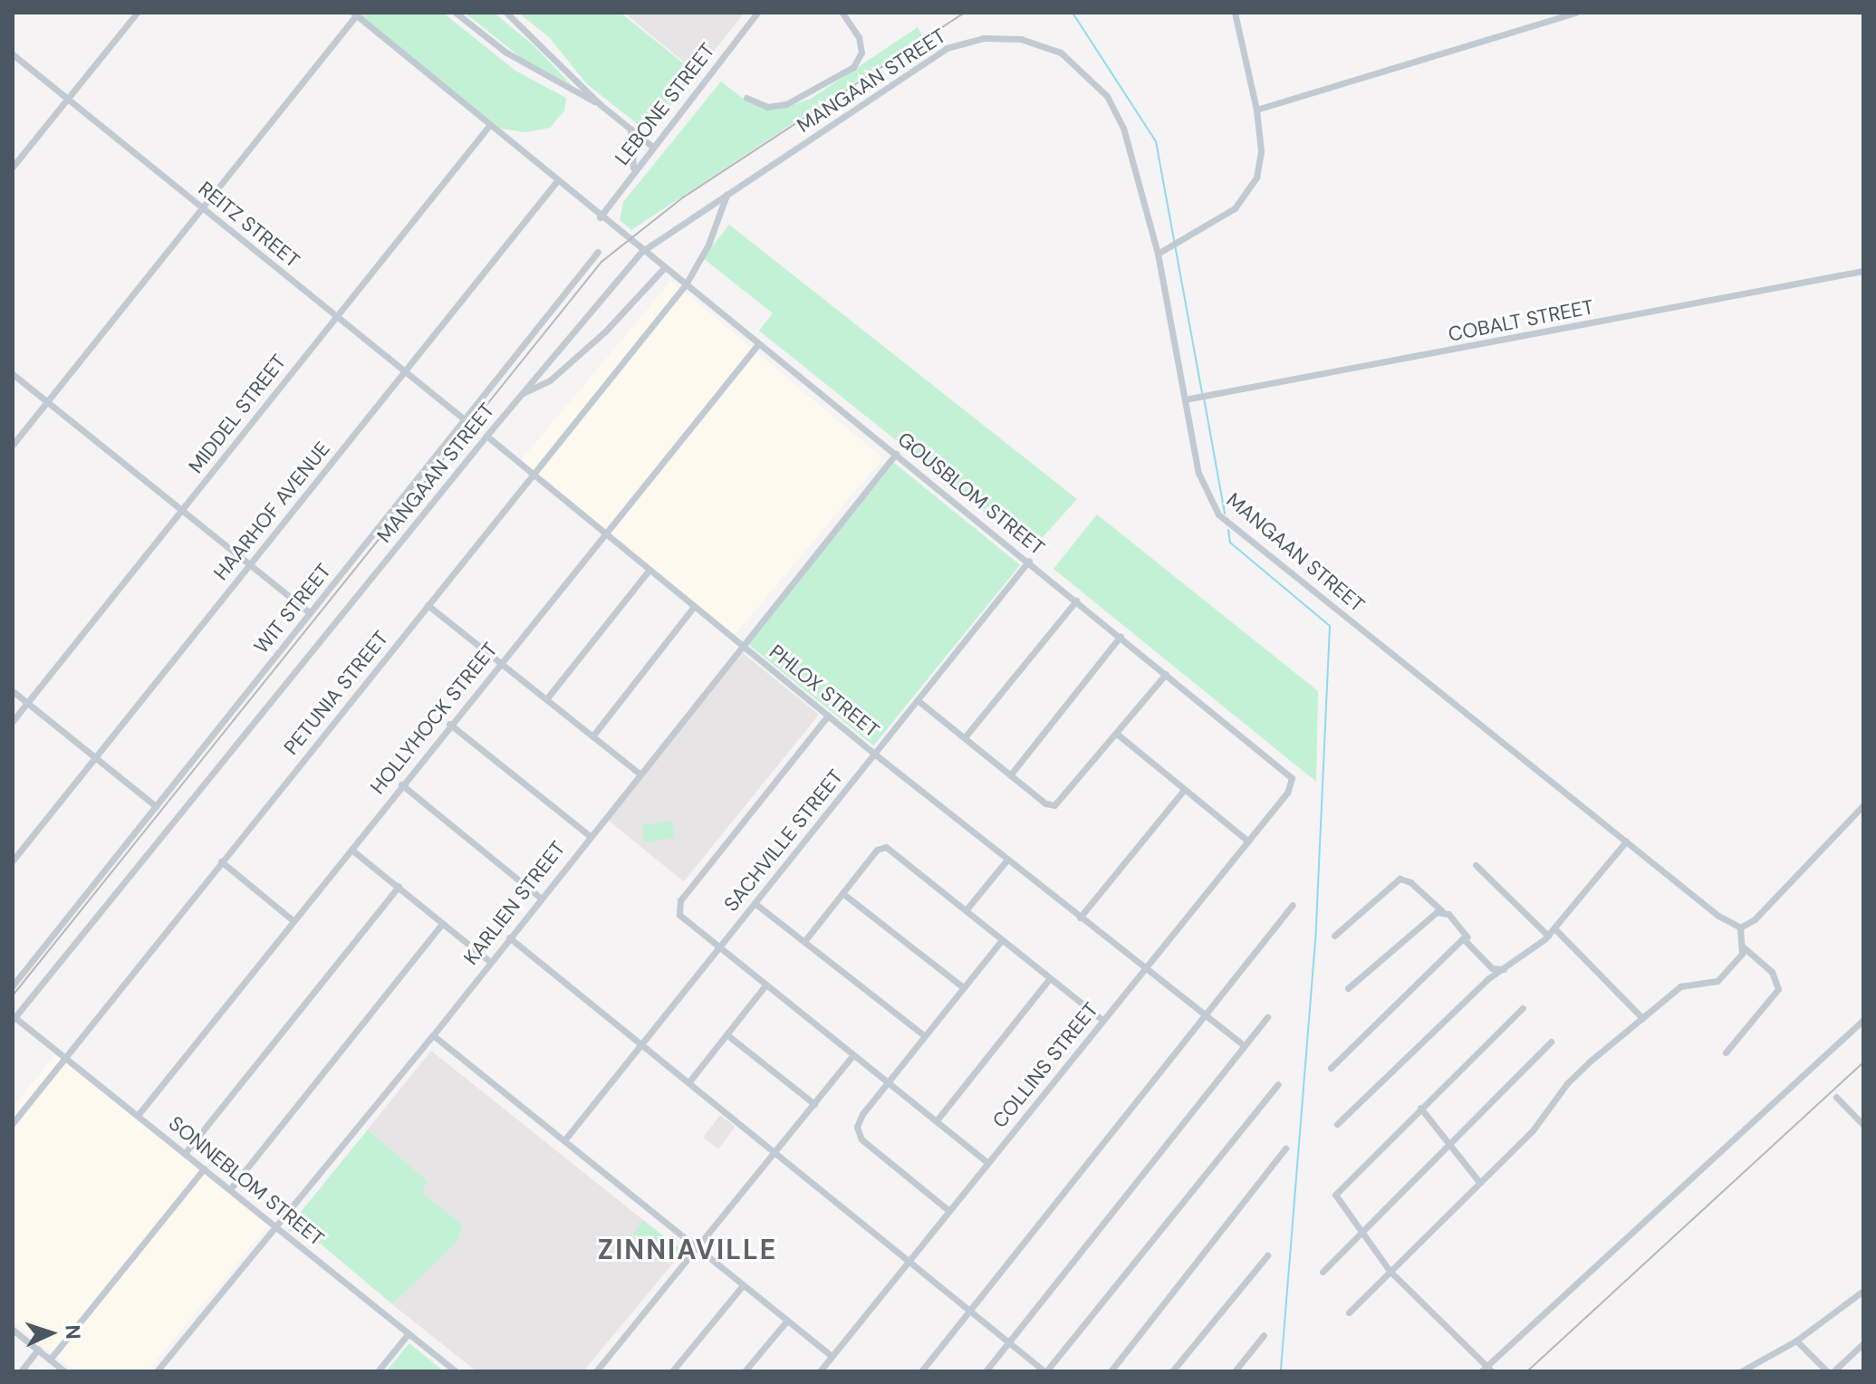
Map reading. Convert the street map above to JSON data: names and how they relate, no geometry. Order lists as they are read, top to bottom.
{
  "streets": {
    "street": [
      "MANGAAN STREET",
      "LEBONE STREET",
      "REITZ STREET",
      "COBALT STREET",
      "MIDDEL STREET",
      "GOUSBLOM STREET",
      "HAARHOF AVENUE",
      "WIT STREET",
      "PHLOX STREET",
      "PETUNIA STREET",
      "HOLLYHOCK STREET",
      "SACHVILLE STREET",
      "KARLIEN STREET",
      "COLLINS STREET",
      "SONNEBLOM STREET"
    ]
  },
  "crossings": [
    ["MANGAAN STREET", "COBALT STREET"],
    ["MANGAAN STREET", "GOUSBLOM STREET"],
    ["MANGAAN STREET", "PHLOX STREET"],
    ["MANGAAN STREET", "PETUNIA STREET"],
    ["MANGAAN STREET", "SONNEBLOM STREET"],
    ["LEBONE STREET", "GOUSBLOM STREET"],
    ["REITZ STREET", "MIDDEL STREET"],
    ["REITZ STREET", "HAARHOF AVENUE"],
    ["REITZ STREET", "WIT STREET"],
    ["MIDDEL STREET", "GOUSBLOM STREET"],
    ["GOUSBLOM STREET", "HAARHOF AVENUE"],
    ["GOUSBLOM STREET", "PETUNIA STREET"],
    ["GOUSBLOM STREET", "HOLLYHOCK STREET"],
    ["GOUSBLOM STREET", "SACHVILLE STREET"],
    ["GOUSBLOM STREET", "KARLIEN STREET"],
    ["GOUSBLOM STREET", "COLLINS STREET"],
    ["PHLOX STREET", "PETUNIA STREET"],
    ["PHLOX STREET", "HOLLYHOCK STREET"],
    ["PHLOX STREET", "SACHVILLE STREET"],
    ["PHLOX STREET", "KARLIEN STREET"],
    ["PHLOX STREET", "COLLINS STREET"],
    ["PETUNIA STREET", "SONNEBLOM STREET"],
    ["HOLLYHOCK STREET", "SONNEBLOM STREET"],
    ["KARLIEN STREET", "SONNEBLOM STREET"]
  ],
  "districts": ["ZINNIAVILLE"],
  "north": "right"
}
